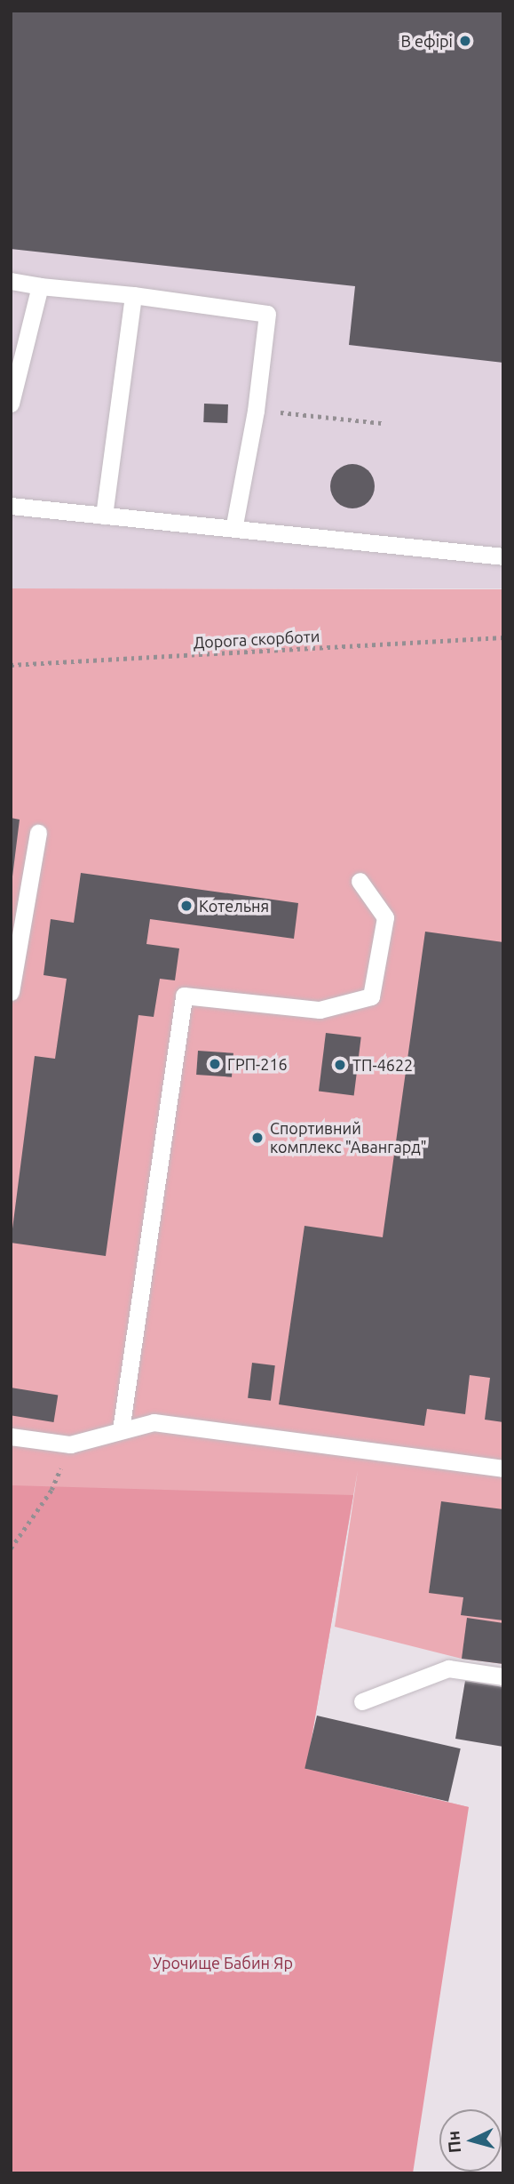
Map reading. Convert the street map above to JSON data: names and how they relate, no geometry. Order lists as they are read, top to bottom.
{
  "streets": {
    "path": ["Дорога скорботи"]
  },
  "parks": ["Урочище Бабин Яр"],
  "places": [
    "В ефірі",
    "Котельня",
    "ГРП-216",
    "ТП-4622",
    "Спортивний комплекс \"Авангард\""
  ],
  "north": "left"
}
